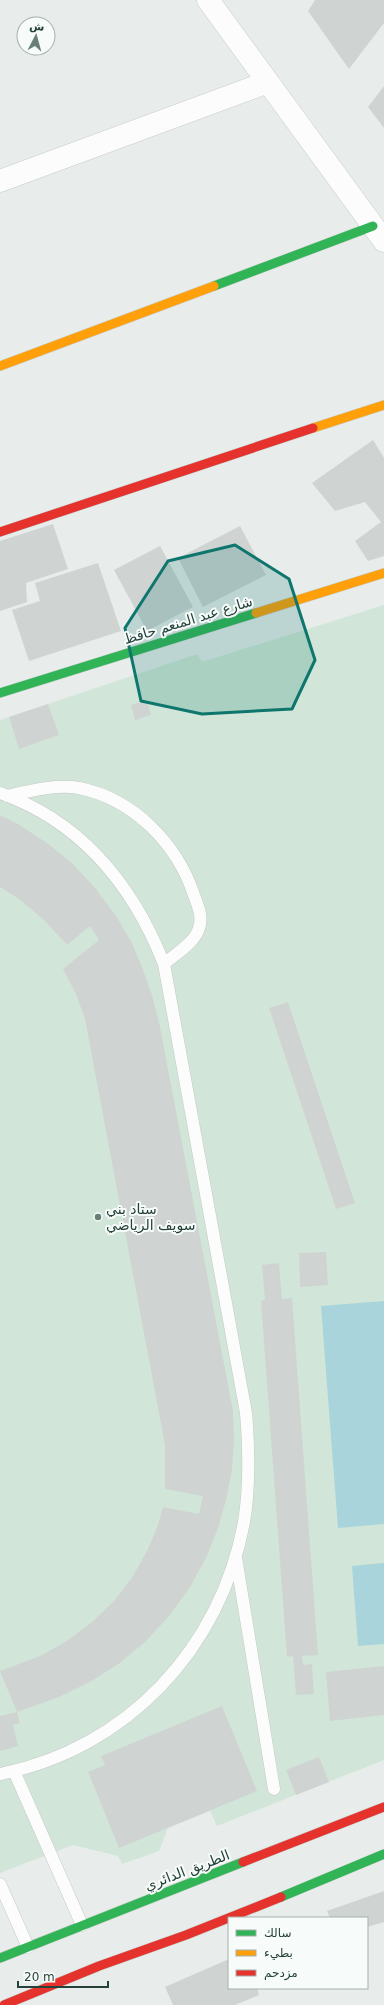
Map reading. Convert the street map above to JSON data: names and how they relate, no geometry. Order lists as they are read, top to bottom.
{
  "streets": {
    "main road": ["شارع عبد المنعم حافظ", "الطريق الدائري"]
  },
  "places": ["ستاد بني سويف الرياضي"],
  "legend": ["سالك", "بطيء", "مزدحم"],
  "scale_bar": "20 m",
  "north": "top"
}
